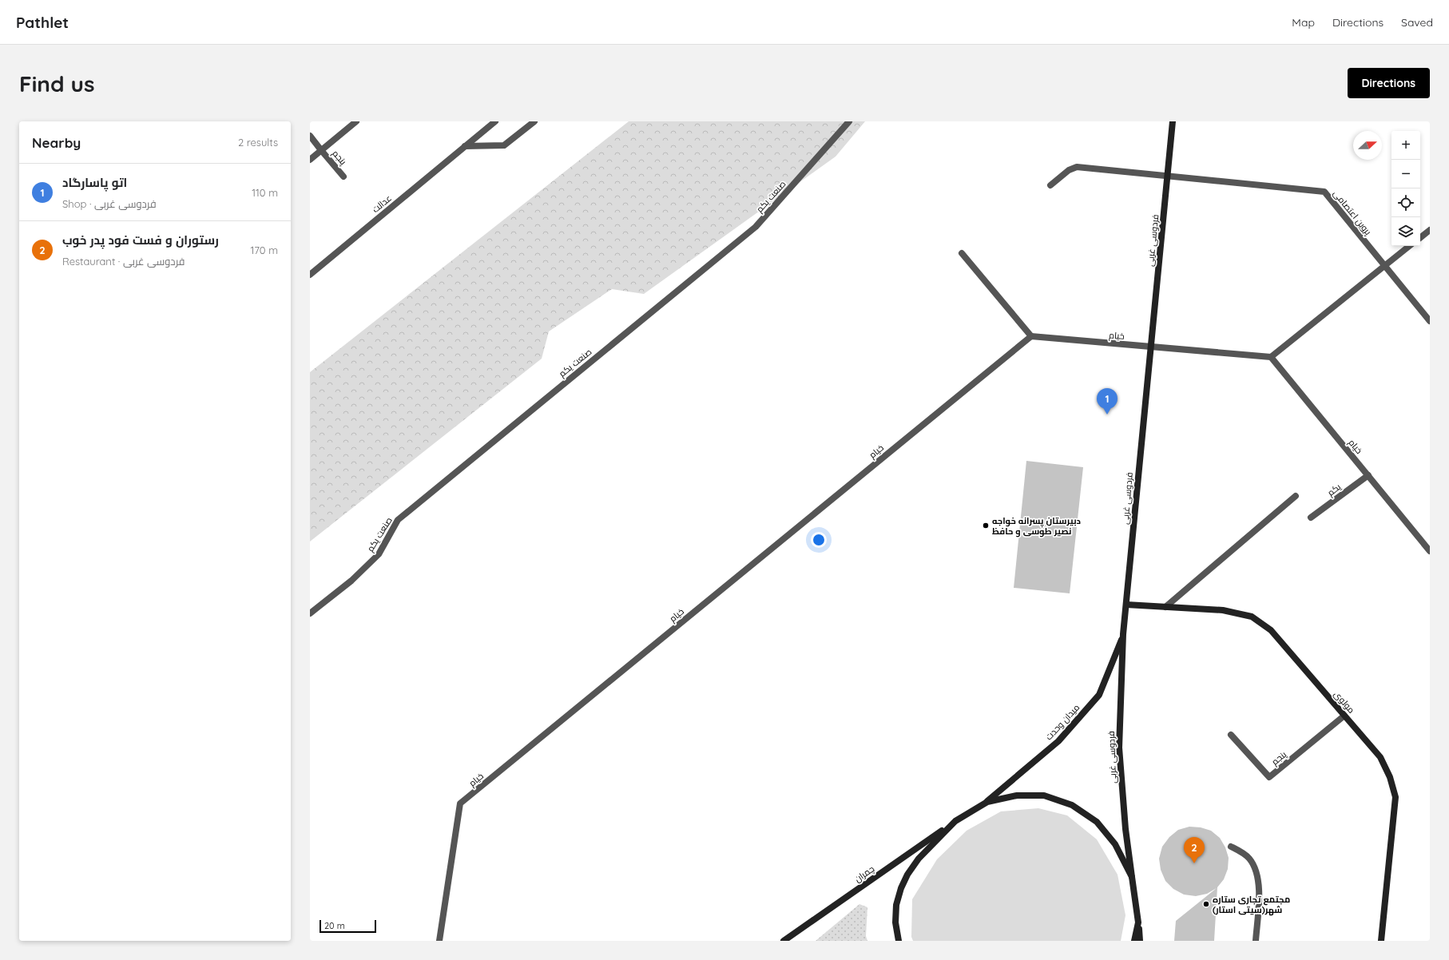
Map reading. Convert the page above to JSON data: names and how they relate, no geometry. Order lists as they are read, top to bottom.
{
  "streets": {
    "main road": [
      "فردوسی غربی",
      "مولوی",
      "میدان وحدت",
      "چمران"
    ],
    "street": [
      "پنجم",
      "صنعت یکم",
      "عدالت",
      "پروین اعتصامی",
      "خیام",
      "یکم"
    ]
  },
  "crossings": [
    ["پنجم", "مولوی"],
    ["پروین اعتصامی", "فردوسی غربی"],
    ["فردوسی غربی", "خیام"],
    ["فردوسی غربی", "مولوی"],
    ["فردوسی غربی", "میدان وحدت"],
    ["خیام", "یکم"],
    ["میدان وحدت", "چمران"]
  ],
  "places": ["دبیرستان پسرانه خواجه نصیر طوسی و حافظ", "مجتمع تجاری ستاره شهر(سیتی استار)"],
  "scale_bar": "20 m",
  "north": "right",
  "page": {
    "header": "Pathlet",
    "nav": ["Map", "Directions", "Saved"],
    "buttons": "Directions",
    "title": "Find us",
    "heading": ["Nearby", "2 results"],
    "map_buttons": ["+", "−"],
    "list": [
      {
        "mark": "1",
        "name": "اتو پاسارگاد",
        "note": "Shop · فردوسی غربی",
        "value": "110 m"
      },
      {
        "mark": "2",
        "name": "رستوران و فست فود پدر خوب",
        "note": "Restaurant · فردوسی غربی",
        "value": "170 m"
      }
    ],
    "pins": ["1", "2"],
    "scale": "20 m"
  }
}
